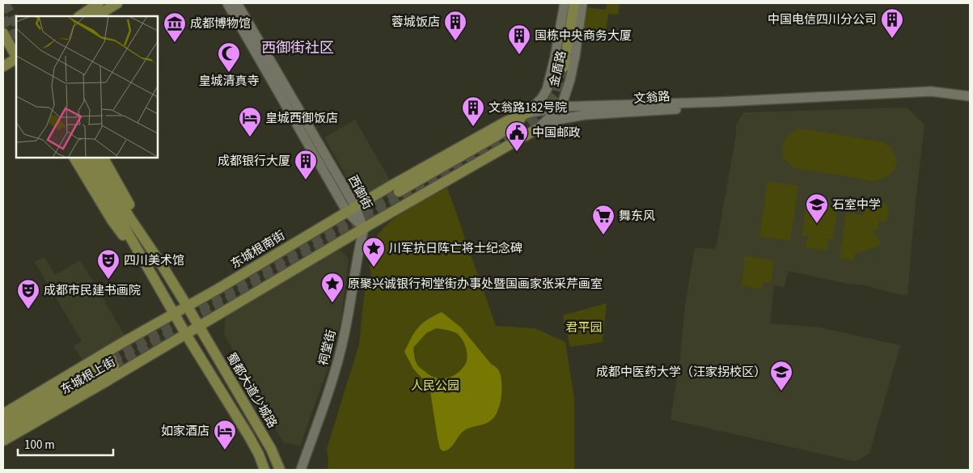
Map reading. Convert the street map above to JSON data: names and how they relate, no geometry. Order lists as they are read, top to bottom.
{
  "streets": {
    "main road": [
      "金盾路",
      "文翁路",
      "西御街",
      "东城根南街",
      "祠堂街",
      "东城根上街",
      "蜀都大道少城路"
    ]
  },
  "crossings": [
    ["金盾路", "文翁路"],
    ["文翁路", "西御街"],
    ["文翁路", "东城根南街"],
    ["文翁路", "祠堂街"],
    ["西御街", "东城根南街"],
    ["西御街", "祠堂街"],
    ["东城根南街", "东城根上街"],
    ["东城根南街", "蜀都大道少城路"]
  ],
  "districts": ["西御街社区"],
  "parks": ["君平园", "人民公园"],
  "places": {
    "building": [
      "中国电信四川分公司",
      "蓉城饭店",
      "国栋中央商务大厦",
      "文翁路182号院",
      "成都银行大厦"
    ],
    "museum": ["成都博物馆"],
    "mosque": ["皇城清真寺"],
    "hotel": ["皇城西御饭店", "如家酒店"],
    "public building": ["中国邮政"],
    "school or university": ["石室中学", "成都中医药大学（汪家拐校区）"],
    "supermarket": ["舞东风"],
    "place": ["川军抗日阵亡将士纪念碑", "原聚兴诚银行祠堂街办事处暨国画家张采芹画室"],
    "theatre": ["四川美术馆", "成都市民建书画院"]
  },
  "scale_bar": "100 m"
}
